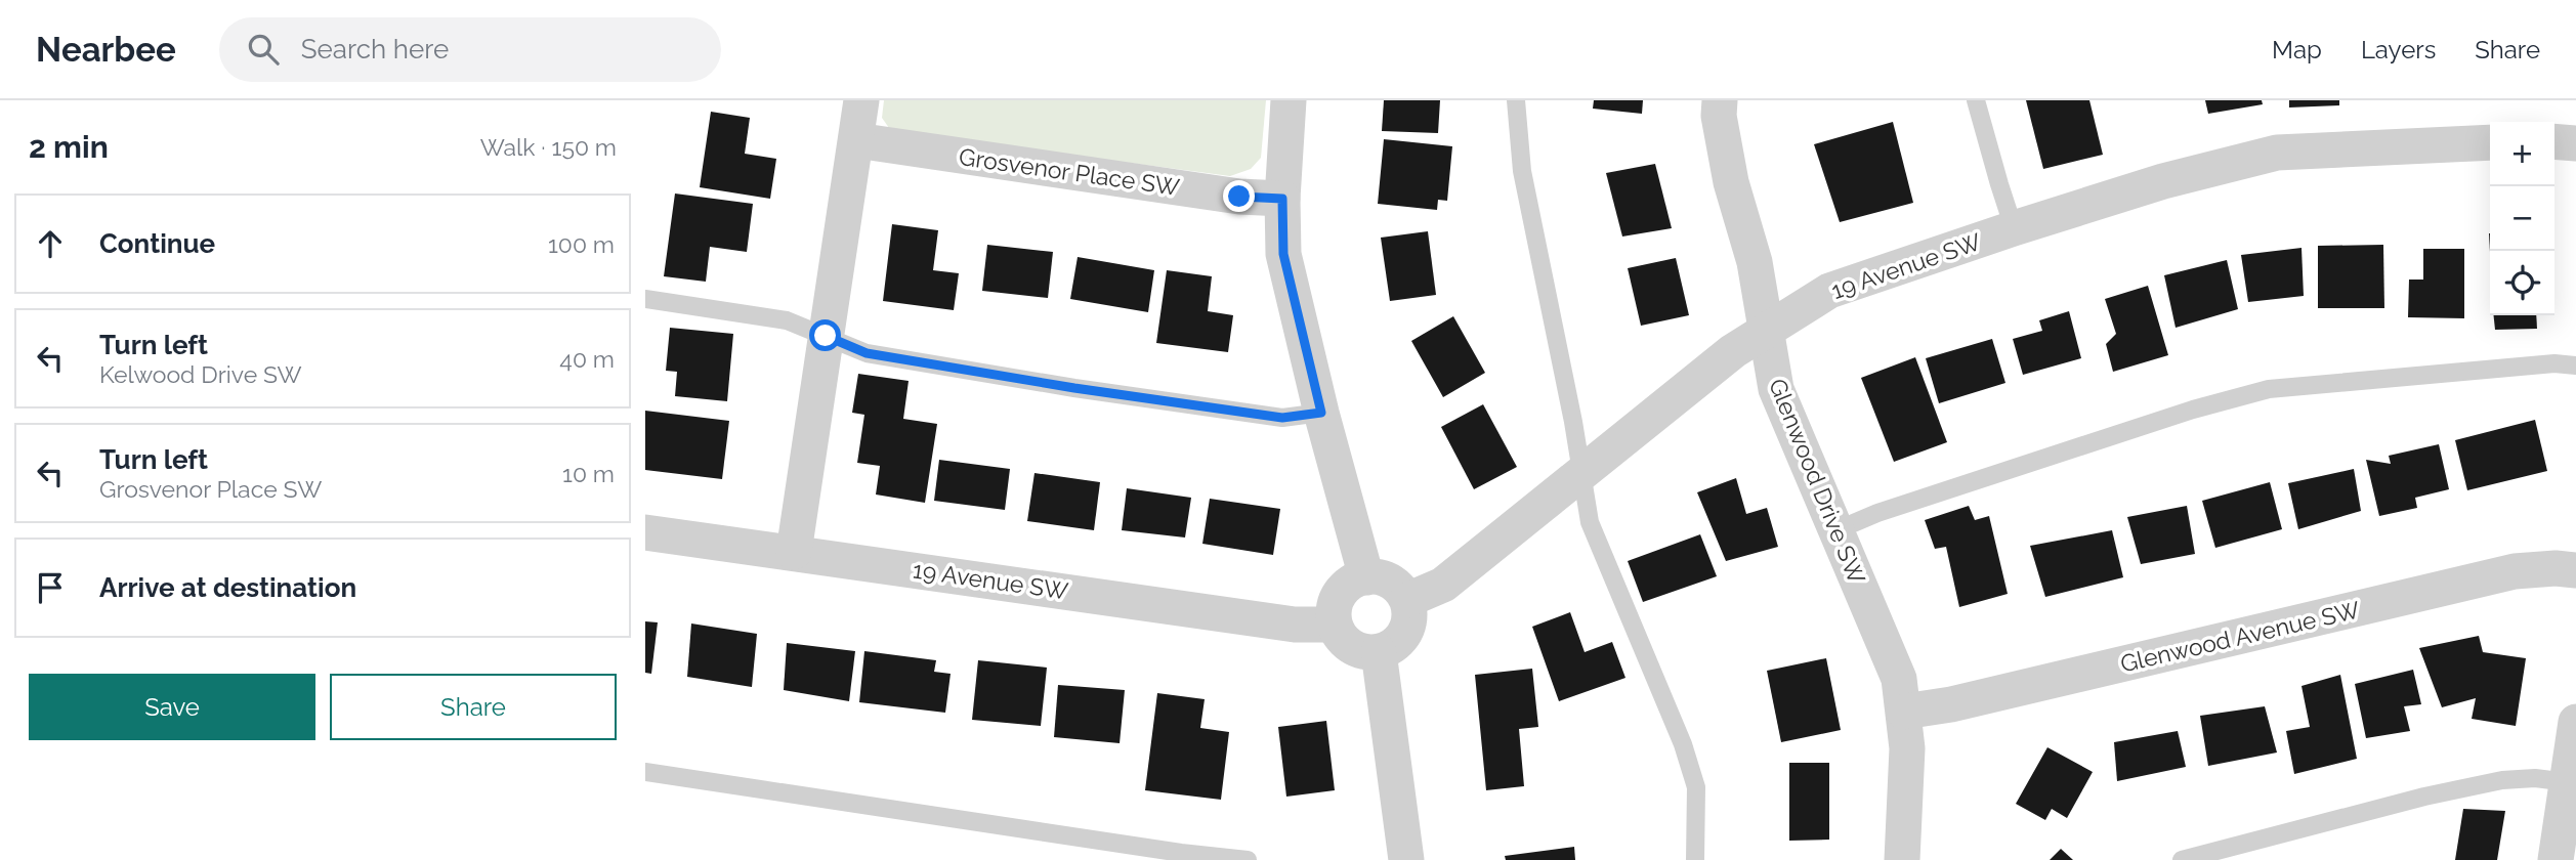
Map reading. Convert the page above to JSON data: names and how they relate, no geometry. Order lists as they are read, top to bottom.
{
  "streets": {
    "street": [
      "Grosvenor Place SW",
      "19 Avenue SW",
      "Glenwood Drive SW",
      "Glenwood Avenue SW"
    ]
  },
  "crossings": [
    ["19 Avenue SW", "Glenwood Drive SW"],
    ["Glenwood Drive SW", "Glenwood Avenue SW"]
  ],
  "page": {
    "header": "Nearbee",
    "search": "Search here",
    "nav": ["Map", "Layers", "Share"],
    "heading": ["2 min", "Walk · 150 m"],
    "map_buttons": ["+", "−"],
    "list": [
      ["Continue", "100 m"],
      ["Turn left", "Kelwood Drive SW", "40 m"],
      ["Turn left", "Grosvenor Place SW", "10 m"],
      "Arrive at destination"
    ],
    "buttons": ["Save", "Share"]
  }
}
